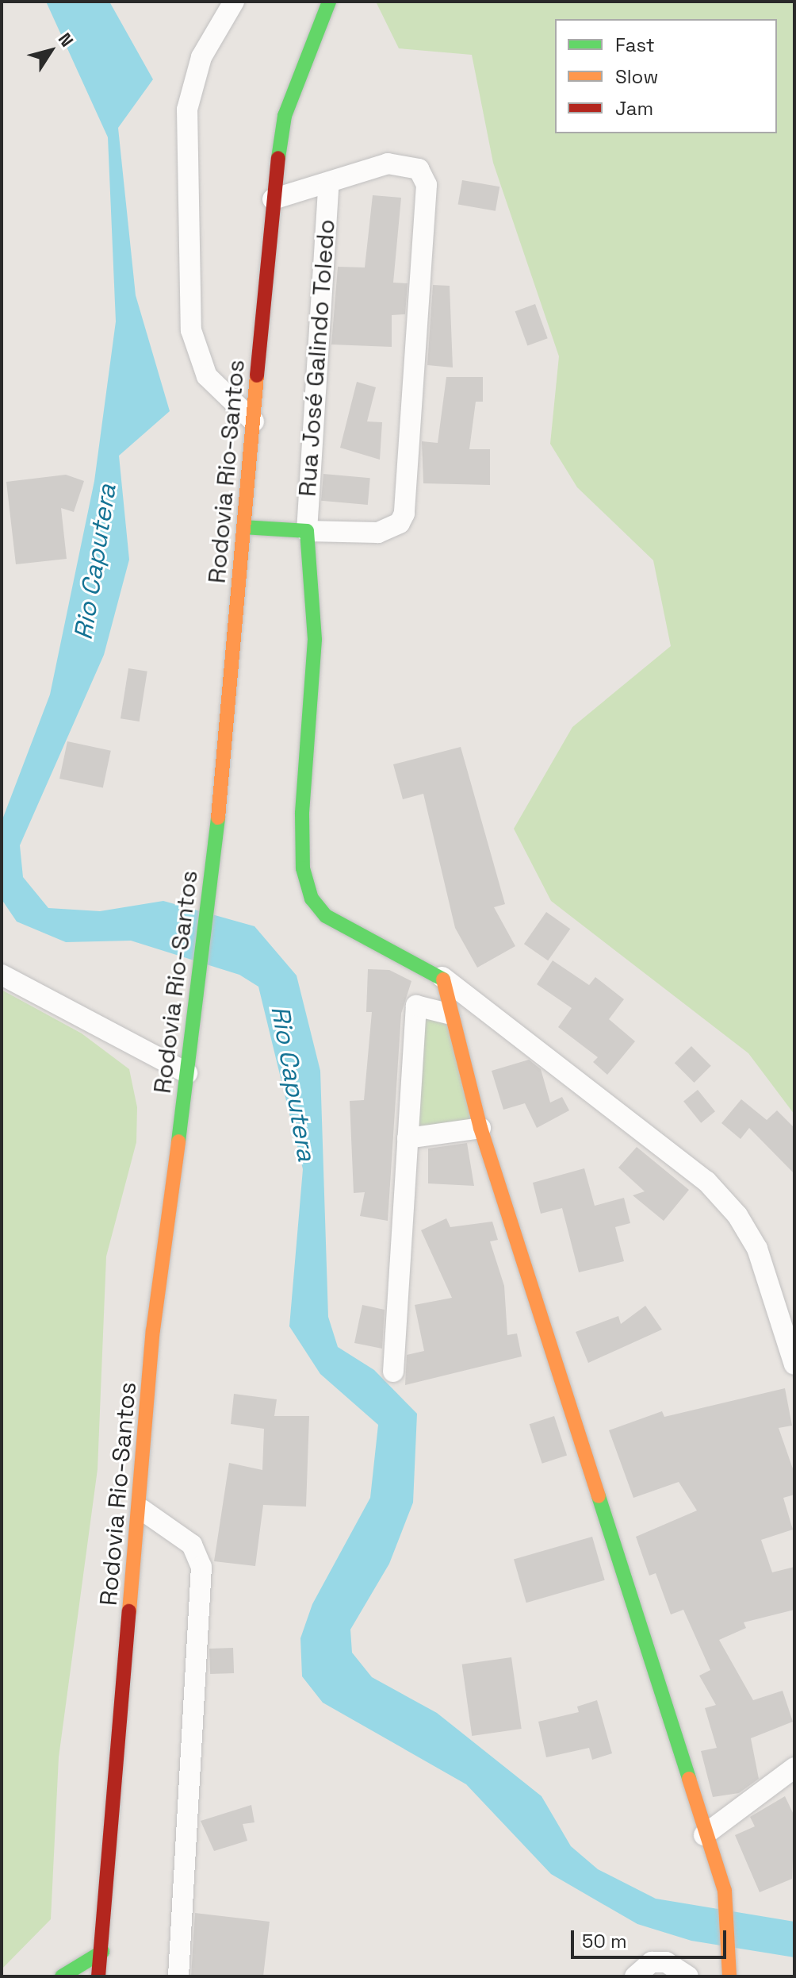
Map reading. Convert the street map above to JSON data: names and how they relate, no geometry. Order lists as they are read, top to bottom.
{
  "streets": {
    "main road": ["Rodovia Rio-Santos"],
    "street": ["Rua José Galindo Toledo"]
  },
  "water": ["Rio Caputera"],
  "legend": ["Fast", "Slow", "Jam"],
  "scale_bar": "50 m",
  "north": "top right"
}
